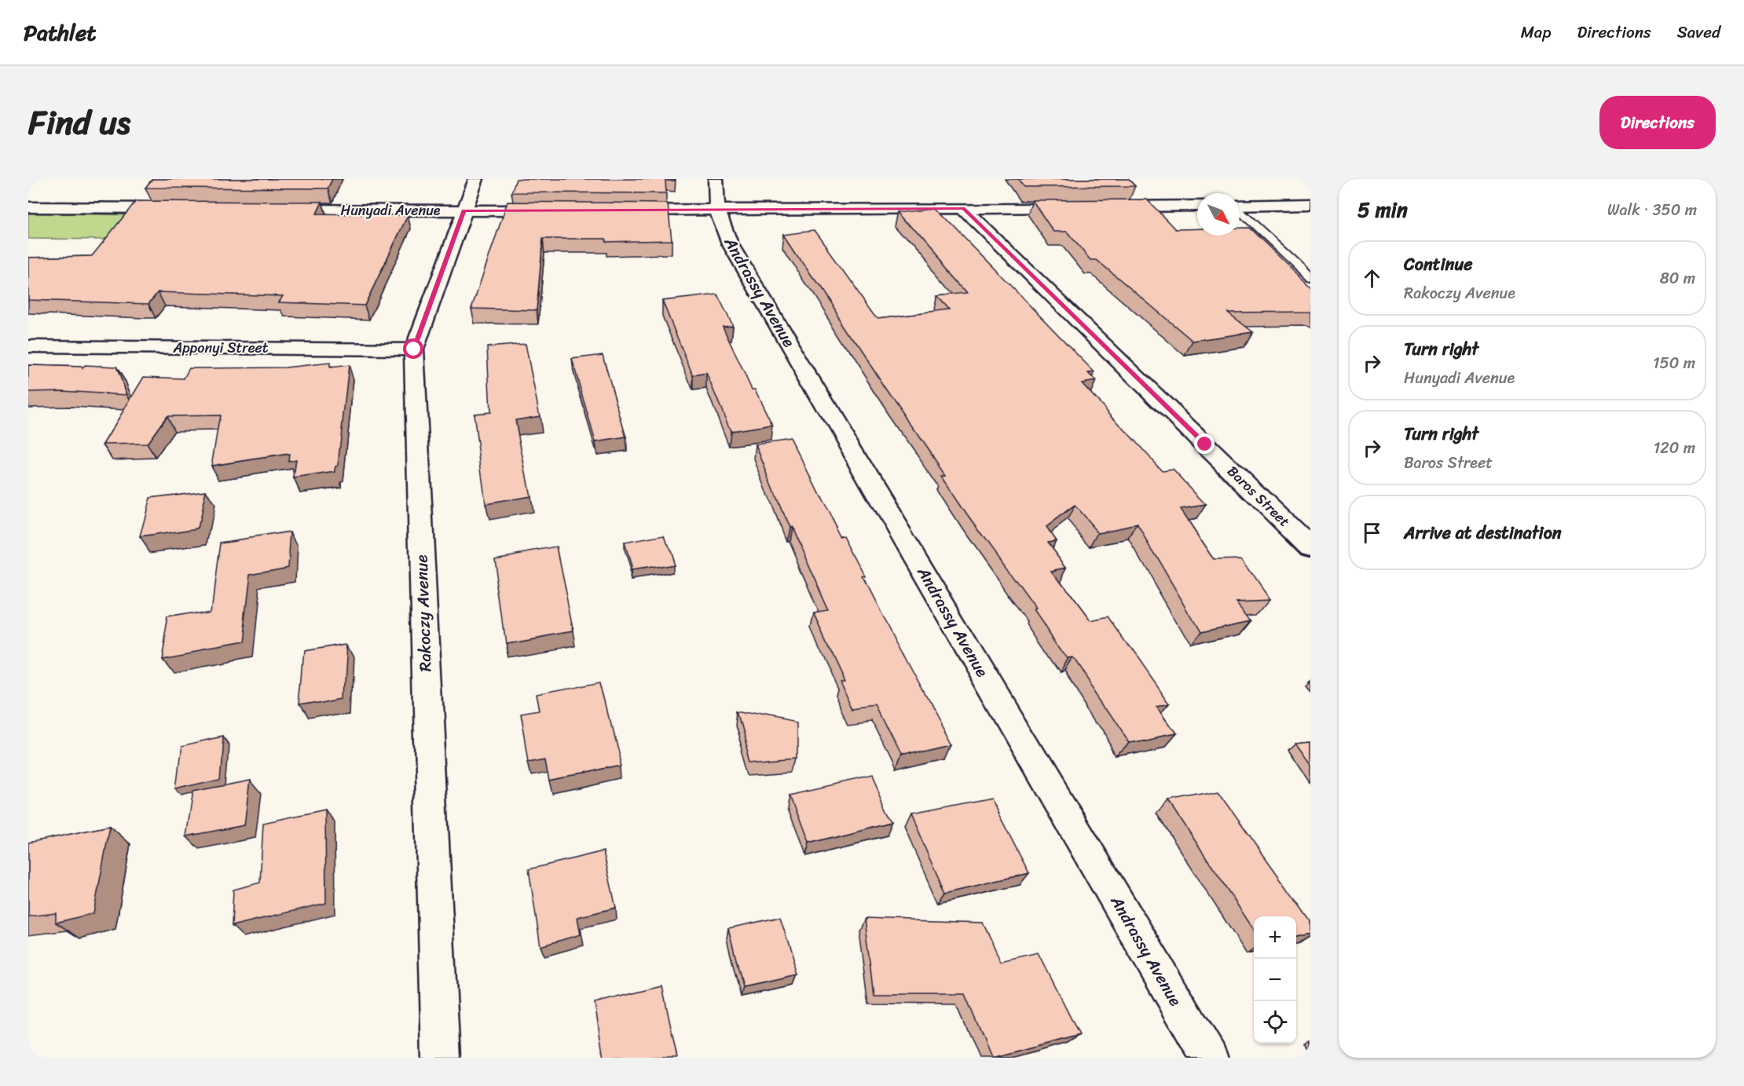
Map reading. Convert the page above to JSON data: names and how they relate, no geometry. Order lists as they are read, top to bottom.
{
  "streets": {
    "street": [
      "Hunyadi Avenue",
      "Andrassy Avenue",
      "Apponyi Street",
      "Baros Street",
      "Rakoczy Avenue"
    ]
  },
  "crossings": [
    ["Hunyadi Avenue", "Rakoczy Avenue"],
    ["Apponyi Street", "Rakoczy Avenue"]
  ],
  "north": "bottom right",
  "page": {
    "header": "Pathlet",
    "nav": ["Map", "Directions", "Saved"],
    "title": "Find us",
    "buttons": "Directions",
    "heading": ["5 min", "Walk · 350 m"],
    "list": [
      ["Continue", "Rakoczy Avenue", "80 m"],
      ["Turn right", "Hunyadi Avenue", "150 m"],
      ["Turn right", "Baros Street", "120 m"],
      "Arrive at destination"
    ],
    "map_buttons": ["+", "−"]
  }
}
